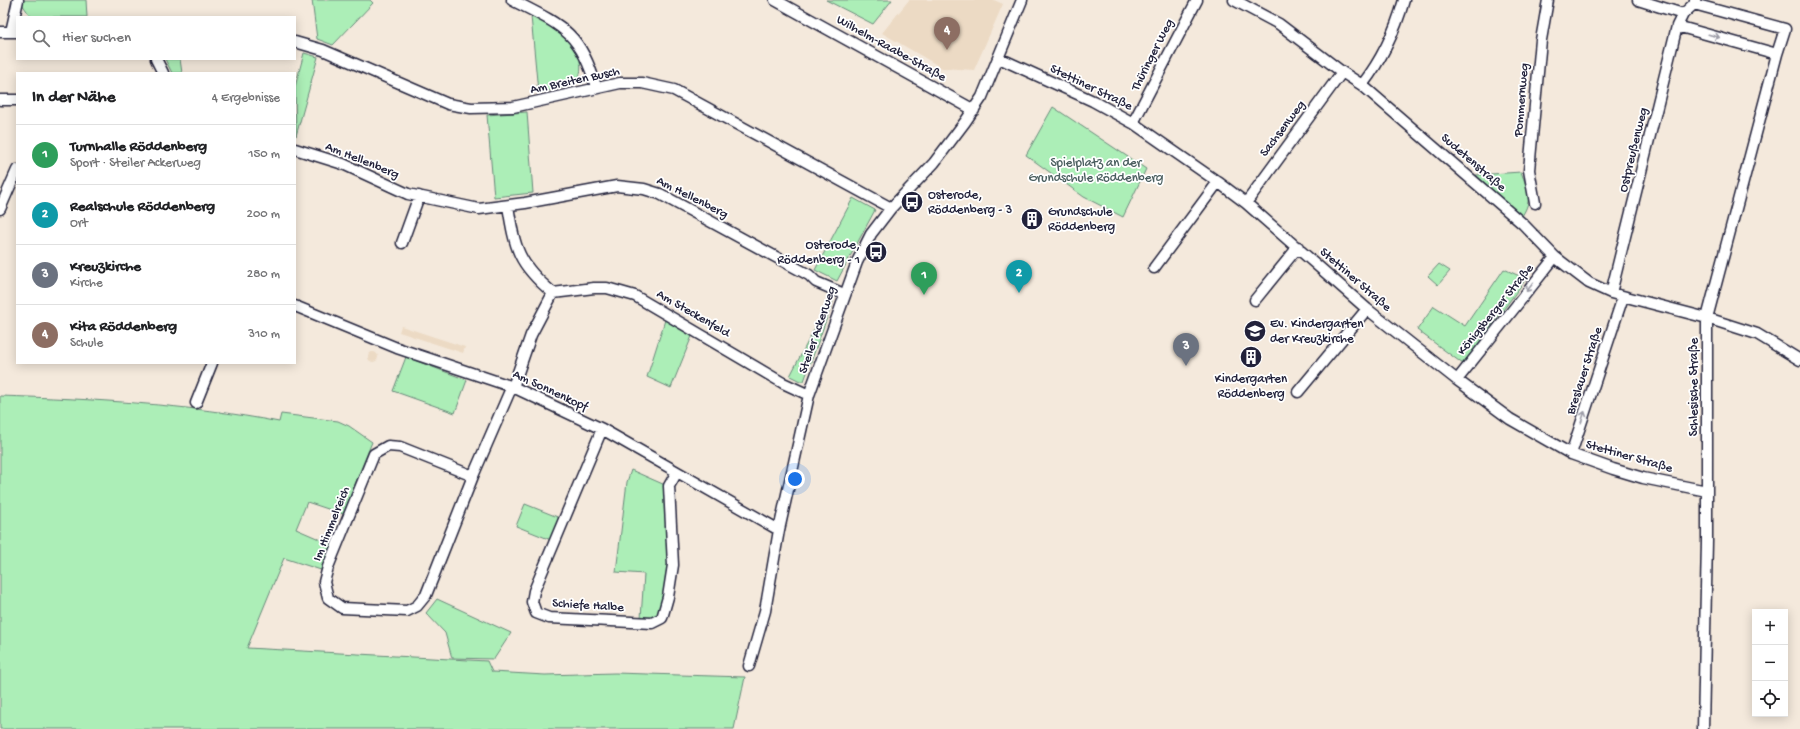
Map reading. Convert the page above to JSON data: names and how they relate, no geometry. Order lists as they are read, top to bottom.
{
  "streets": {
    "street": [
      "Wilhelm-Raabe-Straße",
      "Thüringer Weg",
      "Am Breiten Busch",
      "Stettiner Straße",
      "Pommernweg",
      "Sachsenweg",
      "Ostpreußenweg",
      "Am Hellenberg",
      "Sudetenstraße",
      "Königsberger Straße",
      "Am Steckenfeld",
      "Steiler Ackerweg",
      "Breslauer Straße",
      "Schlesische Straße",
      "Am Sonnenkopf",
      "Im Himmelreich",
      "Schiefe Halbe"
    ]
  },
  "crossings": [
    ["Wilhelm-Raabe-Straße", "Steiler Ackerweg"],
    ["Thüringer Weg", "Stettiner Straße"],
    ["Am Breiten Busch", "Steiler Ackerweg"],
    ["Stettiner Straße", "Sachsenweg"],
    ["Stettiner Straße", "Königsberger Straße"],
    ["Stettiner Straße", "Steiler Ackerweg"],
    ["Stettiner Straße", "Breslauer Straße"],
    ["Stettiner Straße", "Schlesische Straße"],
    ["Sachsenweg", "Sudetenstraße"],
    ["Ostpreußenweg", "Sudetenstraße"],
    ["Am Hellenberg", "Steiler Ackerweg"],
    ["Sudetenstraße", "Königsberger Straße"],
    ["Sudetenstraße", "Breslauer Straße"],
    ["Sudetenstraße", "Schlesische Straße"],
    ["Am Steckenfeld", "Steiler Ackerweg"],
    ["Steiler Ackerweg", "Am Sonnenkopf"],
    ["Am Sonnenkopf", "Im Himmelreich"],
    ["Am Sonnenkopf", "Schiefe Halbe"]
  ],
  "one_way": ["Königsberger Straße", "Breslauer Straße"],
  "parks": ["Spielplatz an der Grundschule Röddenberg"],
  "places": {
    "bus stop": ["Osterode, Röddenberg - 3", "Osterode, Röddenberg - 1"],
    "building": ["Grundschule Röddenberg", "Kindergarten Röddenberg"],
    "school or university": ["Ev. Kindergarten der Kreuzkirche"]
  },
  "page": {
    "search": "Hier suchen",
    "pins": [
      "4",
      "2",
      "1",
      "3"
    ],
    "heading": ["In der Nähe", "4 Ergebnisse"],
    "list": [
      {
        "mark": "1",
        "name": "Turnhalle Röddenberg",
        "note": "Sport · Steiler Ackerweg",
        "value": "150 m"
      },
      {
        "mark": "2",
        "name": "Realschule Röddenberg",
        "note": "Ort",
        "value": "200 m"
      },
      {
        "mark": "3",
        "name": "Kreuzkirche",
        "note": "Kirche",
        "value": "280 m"
      },
      {
        "mark": "4",
        "name": "Kita Röddenberg",
        "note": "Schule",
        "value": "310 m"
      }
    ],
    "map_buttons": ["+", "−"]
  }
}
